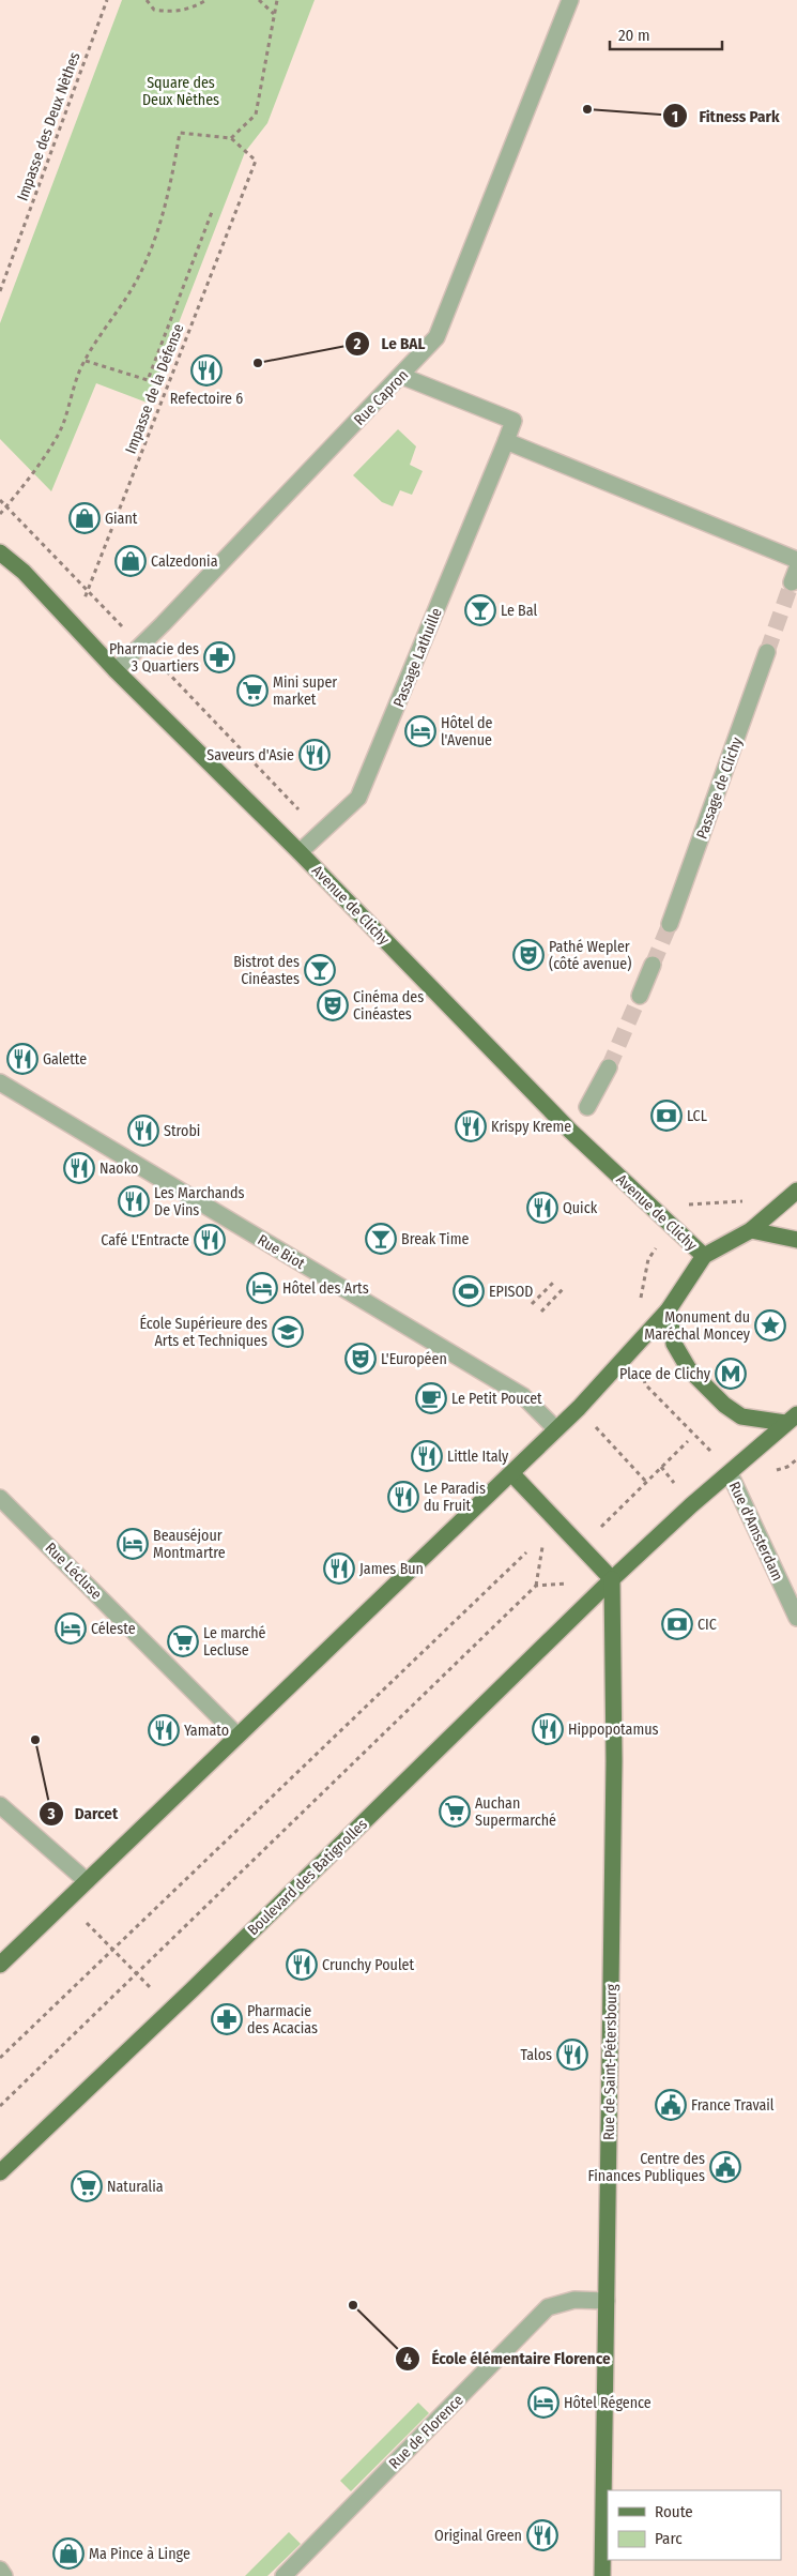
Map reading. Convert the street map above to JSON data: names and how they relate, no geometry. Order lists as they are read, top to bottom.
{
  "streets": {
    "main road": ["Avenue de Clichy", "Boulevard des Batignolles", "Rue de Saint-Pétersbourg"],
    "street": [
      "Rue Capron",
      "Passage Lathuille",
      "Passage de Clichy",
      "Rue Biot",
      "Rue d'Amsterdam",
      "Rue Lécluse",
      "Rue de Florence"
    ],
    "path": ["Impasse des Deux Nèthes", "Impasse de la Défense"]
  },
  "crossings": [
    ["Impasse de la Défense", "Avenue de Clichy"],
    ["Rue Capron", "Passage Lathuille"],
    ["Rue Capron", "Avenue de Clichy"],
    ["Passage Lathuille", "Avenue de Clichy"],
    ["Boulevard des Batignolles", "Rue de Saint-Pétersbourg"],
    ["Rue de Saint-Pétersbourg", "Rue de Florence"]
  ],
  "parks": ["Square des Deux Nèthes"],
  "places": {
    "other": [
      "Fitness Park",
      "Le BAL",
      "Darcet",
      "École élémentaire Florence"
    ],
    "restaurant": [
      "Refectoire 6",
      "Saveurs d'Asie",
      "Galette",
      "Krispy Kreme",
      "Strobi",
      "Naoko",
      "Les Marchands De Vins",
      "Quick",
      "Café L'Entracte",
      "Little Italy",
      "Le Paradis du Fruit",
      "James Bun",
      "Hippopotamus",
      "Yamato",
      "Crunchy Poulet",
      "Talos",
      "Original Green"
    ],
    "shop": ["Giant", "Calzedonia", "Ma Pince à Linge"],
    "bar": ["Le Bal", "Bistrot des Cinéastes", "Break Time"],
    "pharmacy": ["Pharmacie des 3 Quartiers", "Pharmacie des Acacias"],
    "supermarket": [
      "Mini super market",
      "Le marché Lecluse",
      "Auchan Supermarché",
      "Naturalia"
    ],
    "hotel": [
      "Hôtel de l'Avenue",
      "Hôtel des Arts",
      "Beauséjour Montmartre",
      "Céleste",
      "Hôtel Régence"
    ],
    "theatre": ["Pathé Wepler (côté avenue)", "Cinéma des Cinéastes", "L'Européen"],
    "bank": ["LCL", "CIC"],
    "sports": ["EPISOD"],
    "place": ["Monument du Maréchal Moncey"],
    "school or university": ["École Supérieure des Arts et Techniques"],
    "metro station": ["Place de Clichy"],
    "cafe": ["Le Petit Poucet"],
    "public building": ["France Travail", "Centre des Finances Publiques"]
  },
  "legend": ["Route", "Parc"],
  "scale_bar": "20 m"
}
